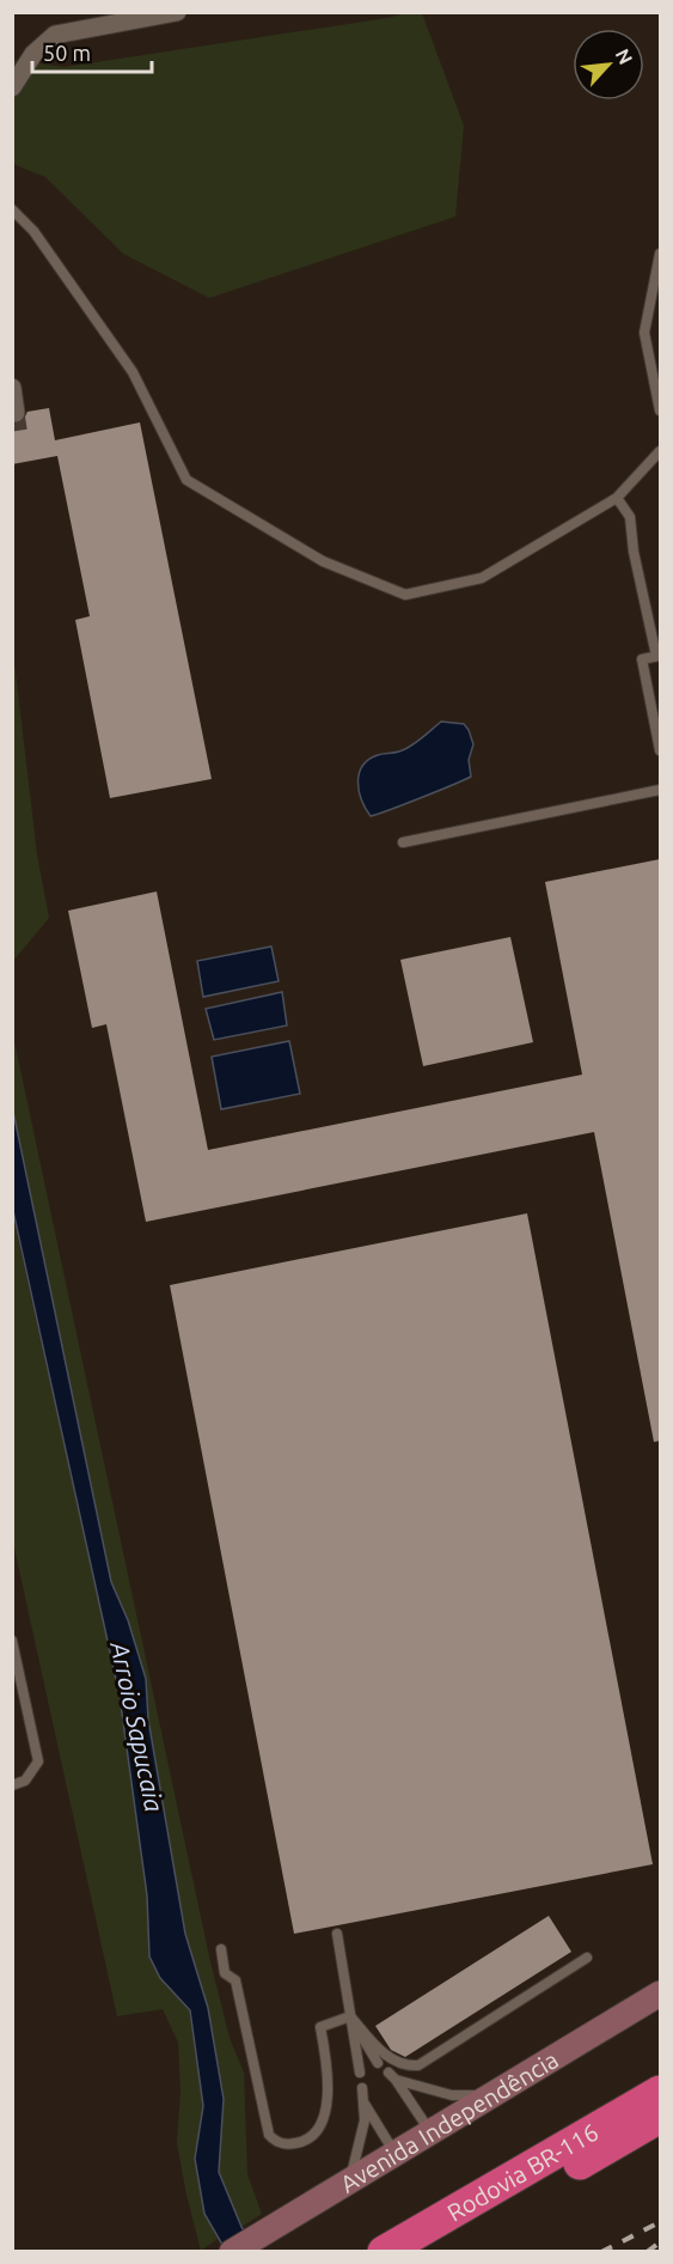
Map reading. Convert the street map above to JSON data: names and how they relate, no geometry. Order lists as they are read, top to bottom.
{
  "streets": {
    "highway": ["Rodovia BR-116"],
    "main road": ["Avenida Independência"]
  },
  "water": ["Arroio Sapucaia"],
  "scale_bar": "50 m",
  "north": "top right"
}
